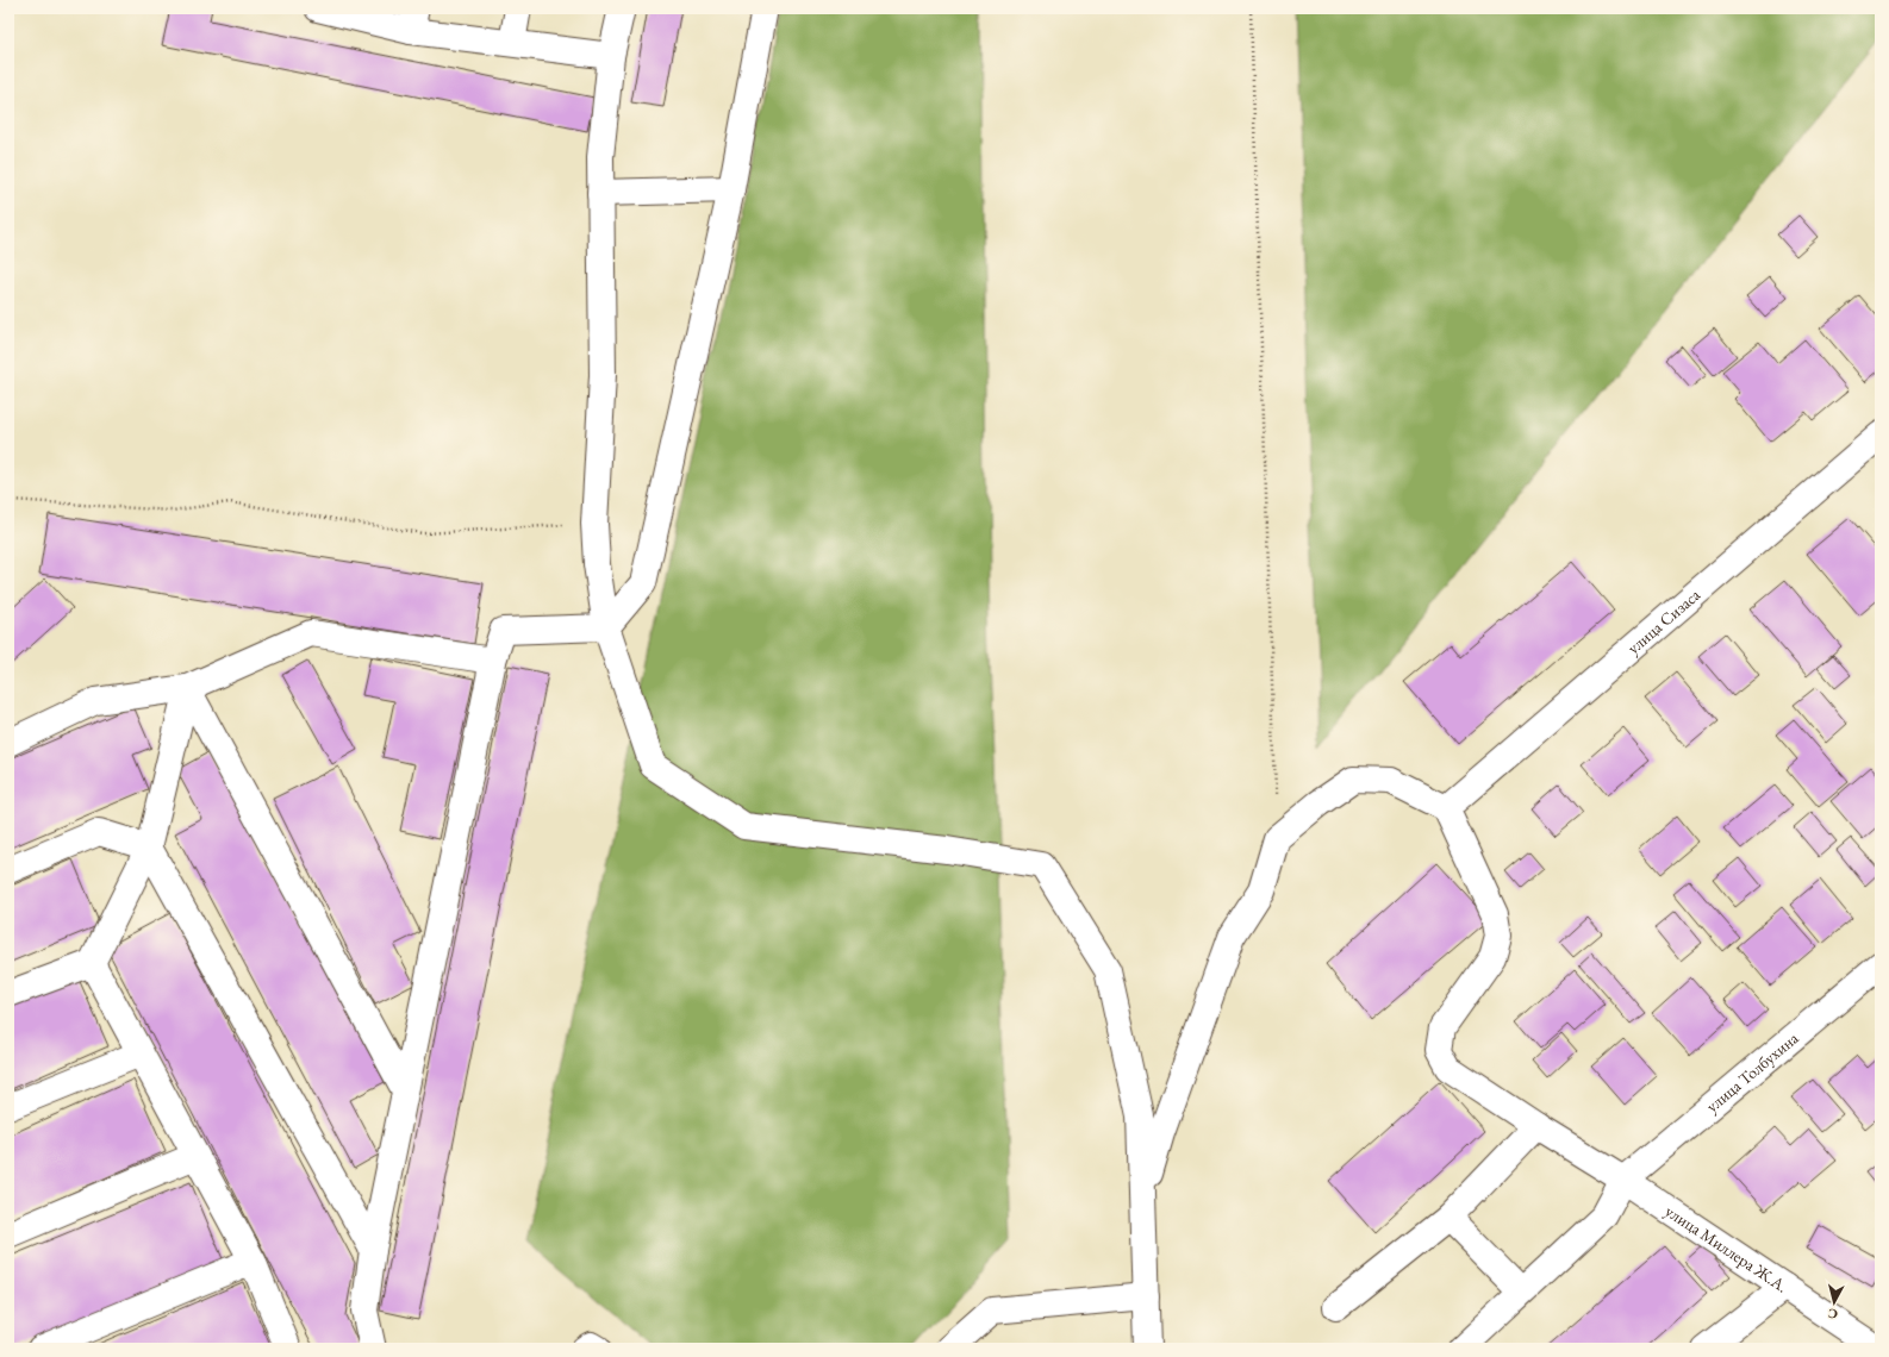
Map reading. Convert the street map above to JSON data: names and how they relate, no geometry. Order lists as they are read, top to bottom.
{
  "streets": {
    "street": ["улица Сизаса", "улица Толбухина", "улица Миллера Ж.А."]
  },
  "crossings": [
    ["улица Сизаса", "улица Миллера Ж.А."],
    ["улица Толбухина", "улица Миллера Ж.А."]
  ],
  "north": "bottom"
}
